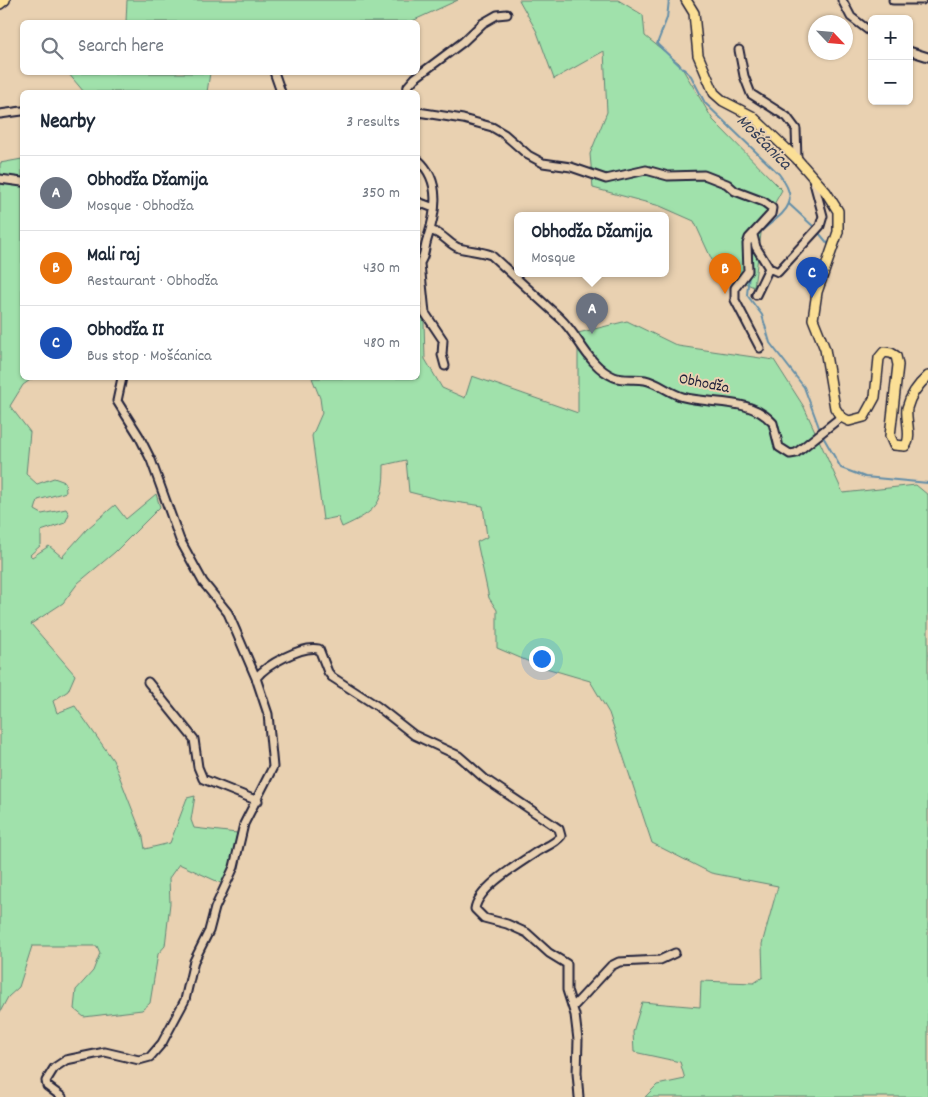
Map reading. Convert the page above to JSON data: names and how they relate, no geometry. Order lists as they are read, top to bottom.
{
  "streets": {
    "street": ["Obhodža"]
  },
  "water": ["Mošćanica"],
  "north": "bottom right",
  "page": {
    "map_buttons": ["+", "−"],
    "search": "Search here",
    "heading": ["Nearby", "3 results"],
    "list": [
      {
        "mark": "A",
        "name": "Obhodža Džamija",
        "note": "Mosque · Obhodža",
        "value": "350 m"
      },
      {
        "mark": "B",
        "name": "Mali raj",
        "note": "Restaurant · Obhodža",
        "value": "430 m"
      },
      {
        "mark": "C",
        "name": "Obhodža II",
        "note": "Bus stop · Mošćanica",
        "value": "480 m"
      }
    ],
    "popup": ["Obhodža Džamija", "Mosque"],
    "pins": ["B", "C", "A"]
  }
}
